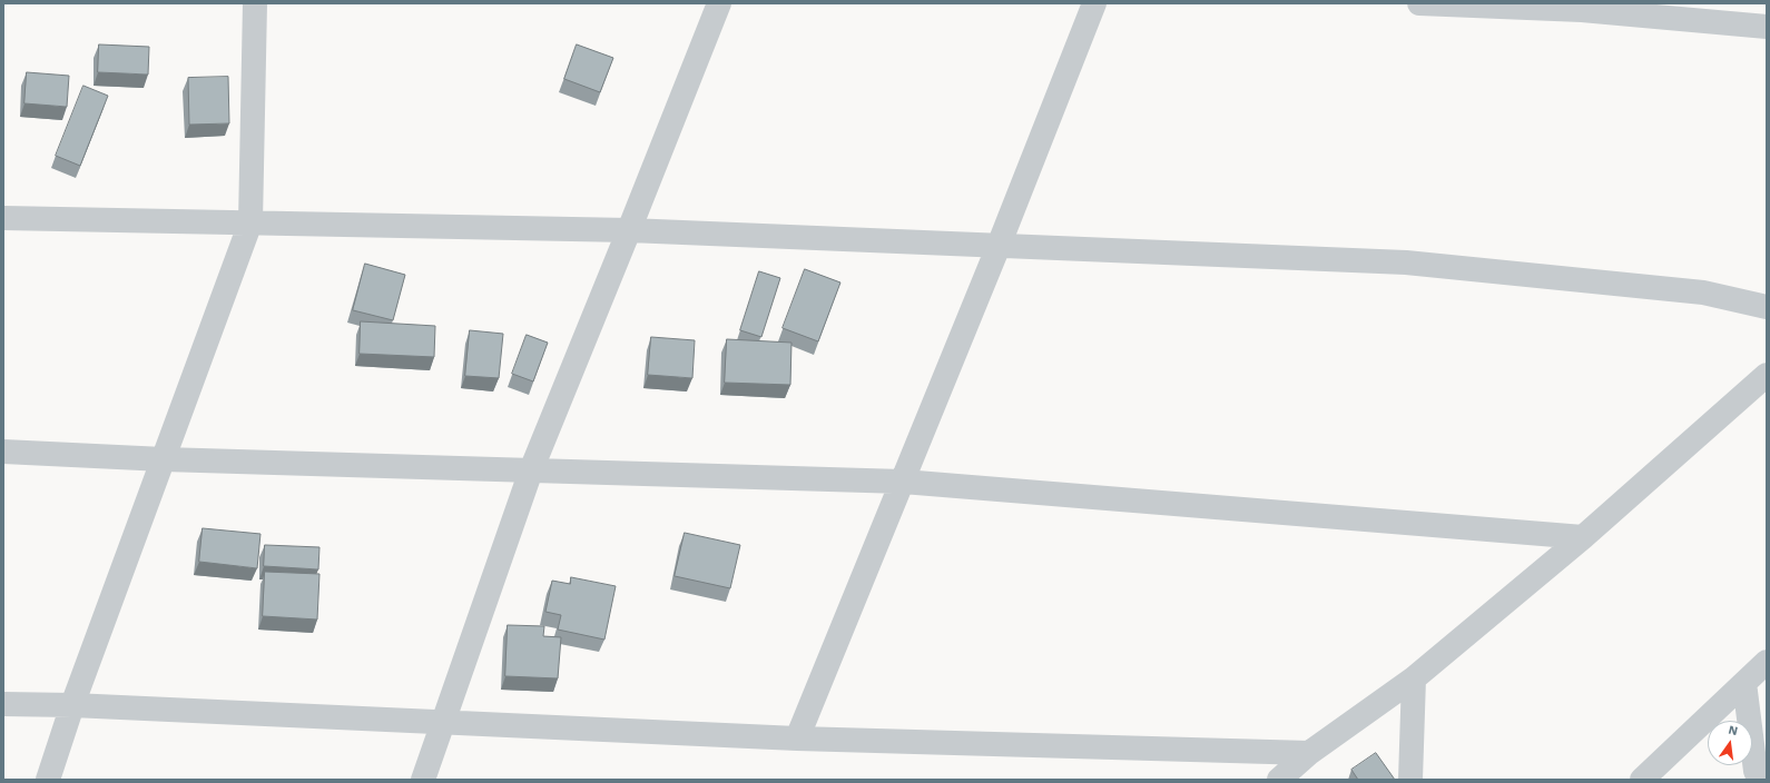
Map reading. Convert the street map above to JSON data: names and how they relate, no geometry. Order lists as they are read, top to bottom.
{
  "north": "top"
}
